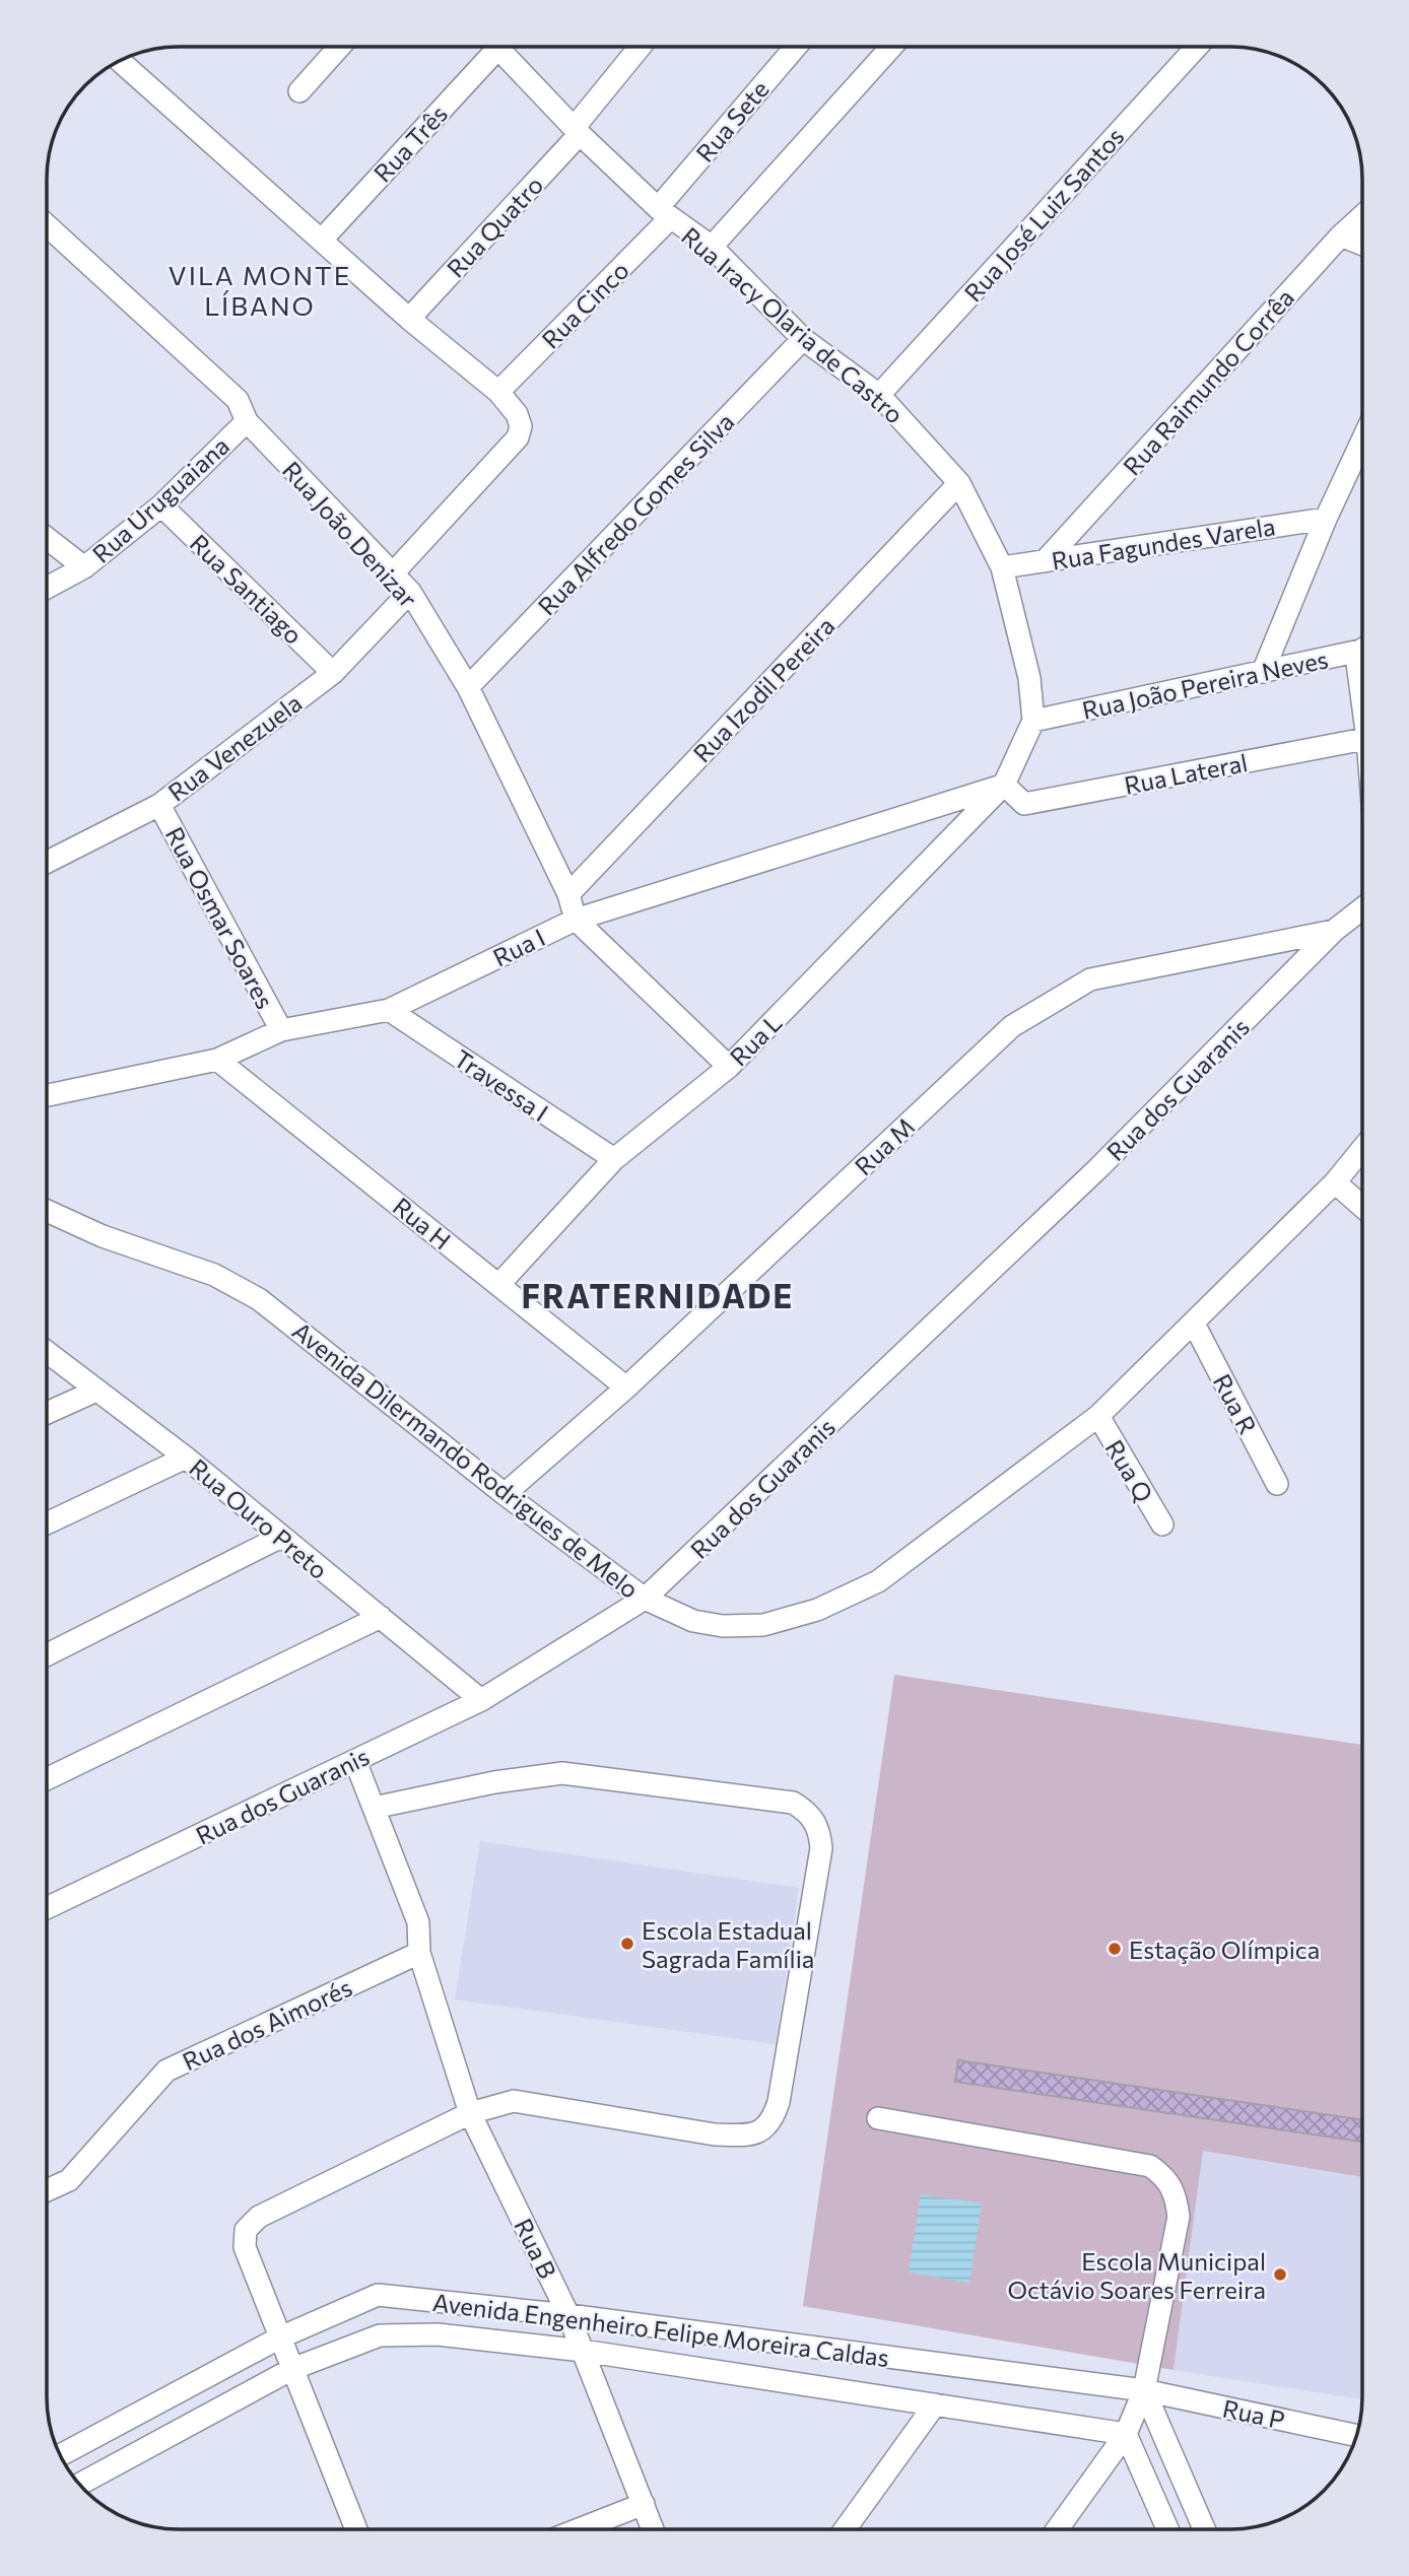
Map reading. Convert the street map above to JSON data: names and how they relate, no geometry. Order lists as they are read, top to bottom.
{
  "streets": {
    "street": [
      "Rua Sete",
      "Rua Três",
      "Rua José Luiz Santos",
      "Rua Quatro",
      "Rua Cinco",
      "Rua Iracy Olaria de Castro",
      "Rua Raimundo Corrêa",
      "Rua Uruguaiana",
      "Rua Alfredo Gomes Silva",
      "Rua João Denizar",
      "Rua Fagundes Varela",
      "Rua Santiago",
      "Rua João Pereira Neves",
      "Rua Izodil Pereira",
      "Rua Venezuela",
      "Rua Lateral",
      "Rua Osmar Soares",
      "Rua I",
      "Rua L",
      "Travessa I",
      "Rua dos Guaranis",
      "Rua M",
      "Rua H",
      "Rua R",
      "Avenida Dilermando Rodrigues de Melo",
      "Rua Q",
      "Rua Ouro Preto",
      "Rua dos Aimorés",
      "Rua B",
      "Avenida Engenheiro Felipe Moreira Caldas",
      "Rua P"
    ]
  },
  "crossings": [
    ["Rua Sete", "Rua Cinco"],
    ["Rua Sete", "Rua Iracy Olaria de Castro"],
    ["Rua José Luiz Santos", "Rua Iracy Olaria de Castro"],
    ["Rua Quatro", "Rua Iracy Olaria de Castro"],
    ["Rua Cinco", "Rua Iracy Olaria de Castro"],
    ["Rua Iracy Olaria de Castro", "Rua Alfredo Gomes Silva"],
    ["Rua Iracy Olaria de Castro", "Rua Fagundes Varela"],
    ["Rua Iracy Olaria de Castro", "Rua João Pereira Neves"],
    ["Rua Iracy Olaria de Castro", "Rua Izodil Pereira"],
    ["Rua Raimundo Corrêa", "Rua Fagundes Varela"],
    ["Rua Uruguaiana", "Rua João Denizar"],
    ["Rua Uruguaiana", "Rua Santiago"],
    ["Rua Alfredo Gomes Silva", "Rua João Denizar"],
    ["Rua João Denizar", "Rua Izodil Pereira"],
    ["Rua João Denizar", "Rua Venezuela"],
    ["Rua João Denizar", "Rua I"],
    ["Rua Santiago", "Rua Venezuela"],
    ["Rua Venezuela", "Rua Osmar Soares"],
    ["Rua Lateral", "Rua I"],
    ["Rua Lateral", "Rua L"],
    ["Rua Osmar Soares", "Rua I"],
    ["Rua I", "Rua L"],
    ["Rua I", "Travessa I"],
    ["Rua I", "Rua H"],
    ["Rua L", "Travessa I"],
    ["Rua L", "Rua H"],
    ["Rua dos Guaranis", "Rua M"],
    ["Rua dos Guaranis", "Avenida Dilermando Rodrigues de Melo"],
    ["Rua dos Guaranis", "Rua Ouro Preto"],
    ["Rua dos Guaranis", "Rua B"],
    ["Rua M", "Rua H"],
    ["Rua M", "Avenida Dilermando Rodrigues de Melo"],
    ["Rua R", "Avenida Dilermando Rodrigues de Melo"],
    ["Avenida Dilermando Rodrigues de Melo", "Rua Q"],
    ["Rua dos Aimorés", "Rua B"],
    ["Rua B", "Avenida Engenheiro Felipe Moreira Caldas"],
    ["Avenida Engenheiro Felipe Moreira Caldas", "Rua P"]
  ],
  "districts": ["VILA MONTE LÍBANO", "FRATERNIDADE"],
  "places": ["Escola Estadual Sagrada Família", "Estação Olímpica", "Escola Municipal Octávio Soares Ferreira"]
}
